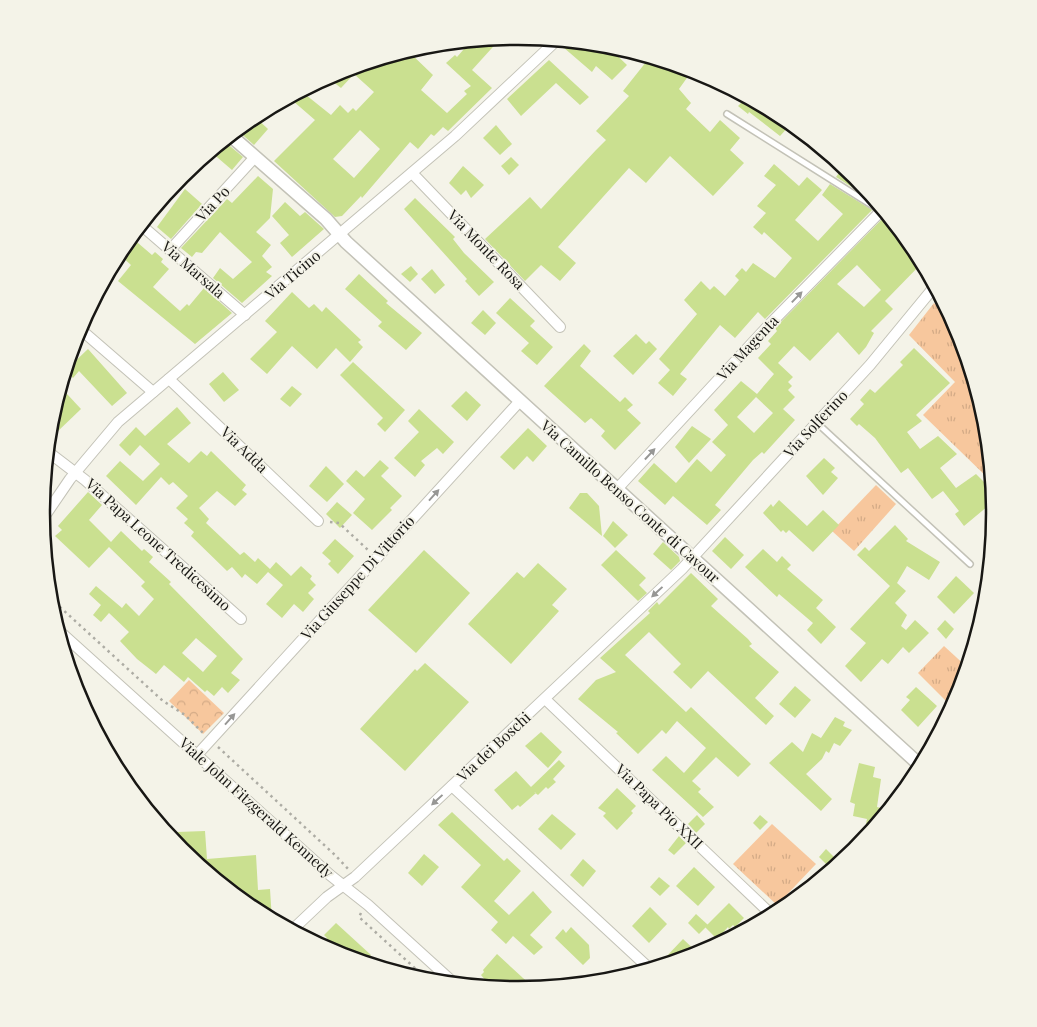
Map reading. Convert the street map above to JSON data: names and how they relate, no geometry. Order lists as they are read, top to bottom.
{
  "streets": {
    "street": [
      "Via Po",
      "Via Monte Rosa",
      "Via Marsala",
      "Via Ticino",
      "Via Magenta",
      "Via Solferino",
      "Via Adda",
      "Via Camillo Benso Conte di Cavour",
      "Via Papa Leone Tredicesimo",
      "Via Giuseppe Di Vittorio",
      "Via dei Boschi",
      "Via Papa Pio XXII",
      "Viale John Fitzgerald Kennedy"
    ]
  },
  "crossings": [
    ["Via Po", "Via Marsala"],
    ["Via Po", "Via Camillo Benso Conte di Cavour"],
    ["Via Monte Rosa", "Via Ticino"],
    ["Via Marsala", "Via Ticino"],
    ["Via Ticino", "Via Adda"],
    ["Via Ticino", "Via Camillo Benso Conte di Cavour"],
    ["Via Ticino", "Via Papa Leone Tredicesimo"],
    ["Via Magenta", "Via Camillo Benso Conte di Cavour"],
    ["Via Solferino", "Via Camillo Benso Conte di Cavour"],
    ["Via Solferino", "Via dei Boschi"],
    ["Via Camillo Benso Conte di Cavour", "Via Giuseppe Di Vittorio"],
    ["Via Camillo Benso Conte di Cavour", "Via dei Boschi"],
    ["Via Giuseppe Di Vittorio", "Viale John Fitzgerald Kennedy"],
    ["Via dei Boschi", "Via Papa Pio XXII"],
    ["Via dei Boschi", "Viale John Fitzgerald Kennedy"]
  ],
  "one_way": ["Via Magenta", "Via Giuseppe Di Vittorio", "Via dei Boschi"]
}
